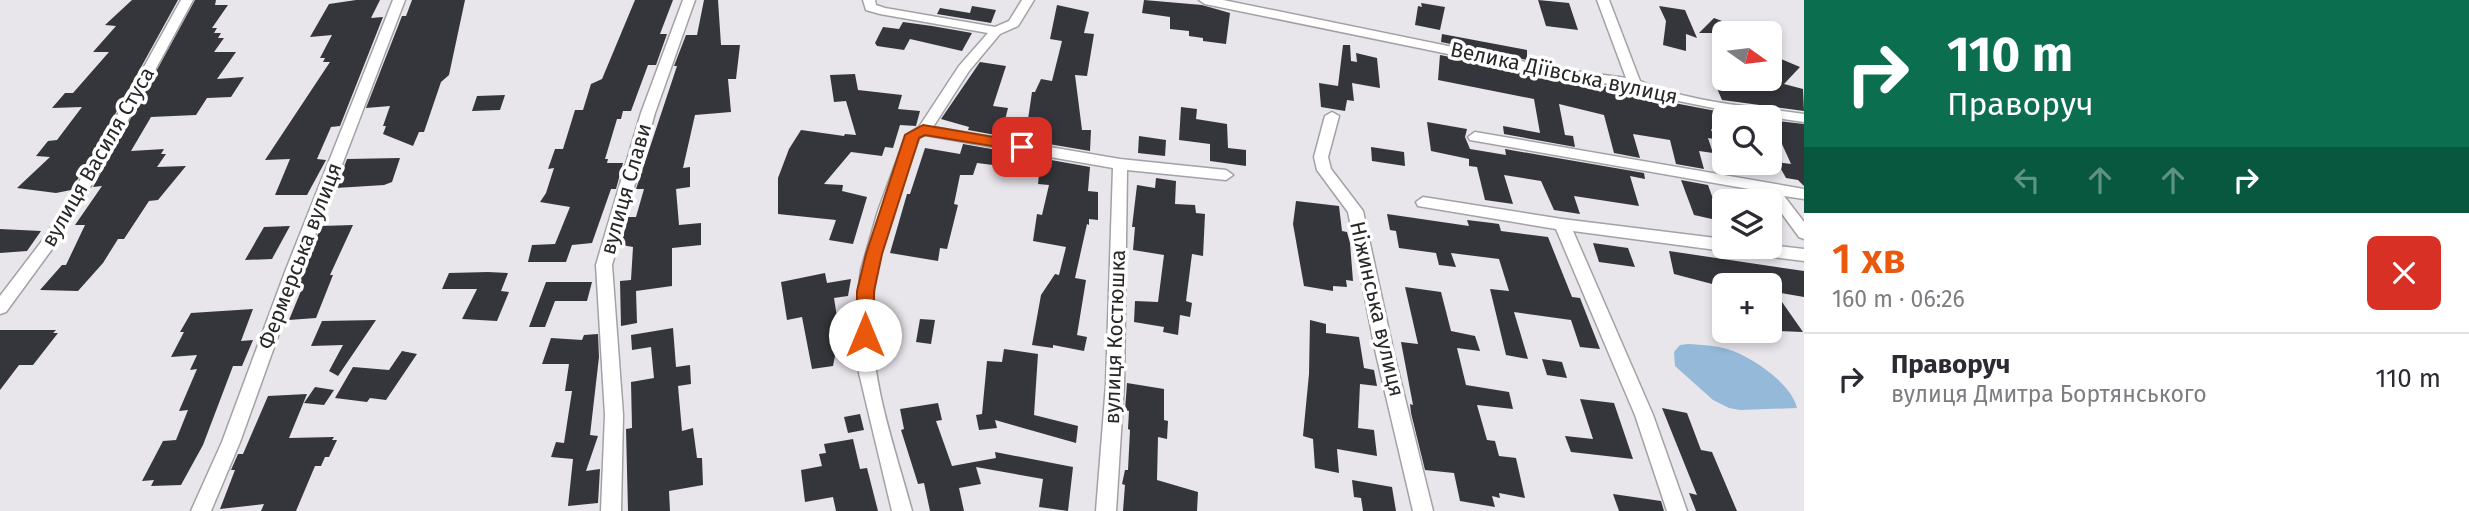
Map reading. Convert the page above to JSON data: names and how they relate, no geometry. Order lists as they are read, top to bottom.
{
  "streets": {
    "street": [
      "Велика Діївська вулиця",
      "вулиця Василя Стуса",
      "вулиця Слави",
      "Фермерська вулиця",
      "Ніжинська вулиця",
      "вулиця Костюшка"
    ]
  },
  "north": "right",
  "page": {
    "turn": ["110 m", "Праворуч"],
    "map_buttons": "+",
    "heading": ["1 хв", "160 m · 06:26"],
    "list": [
      {
        "name": "Праворуч",
        "note": "вулиця Дмитра Бортянського",
        "value": "110 m"
      }
    ]
  }
}
